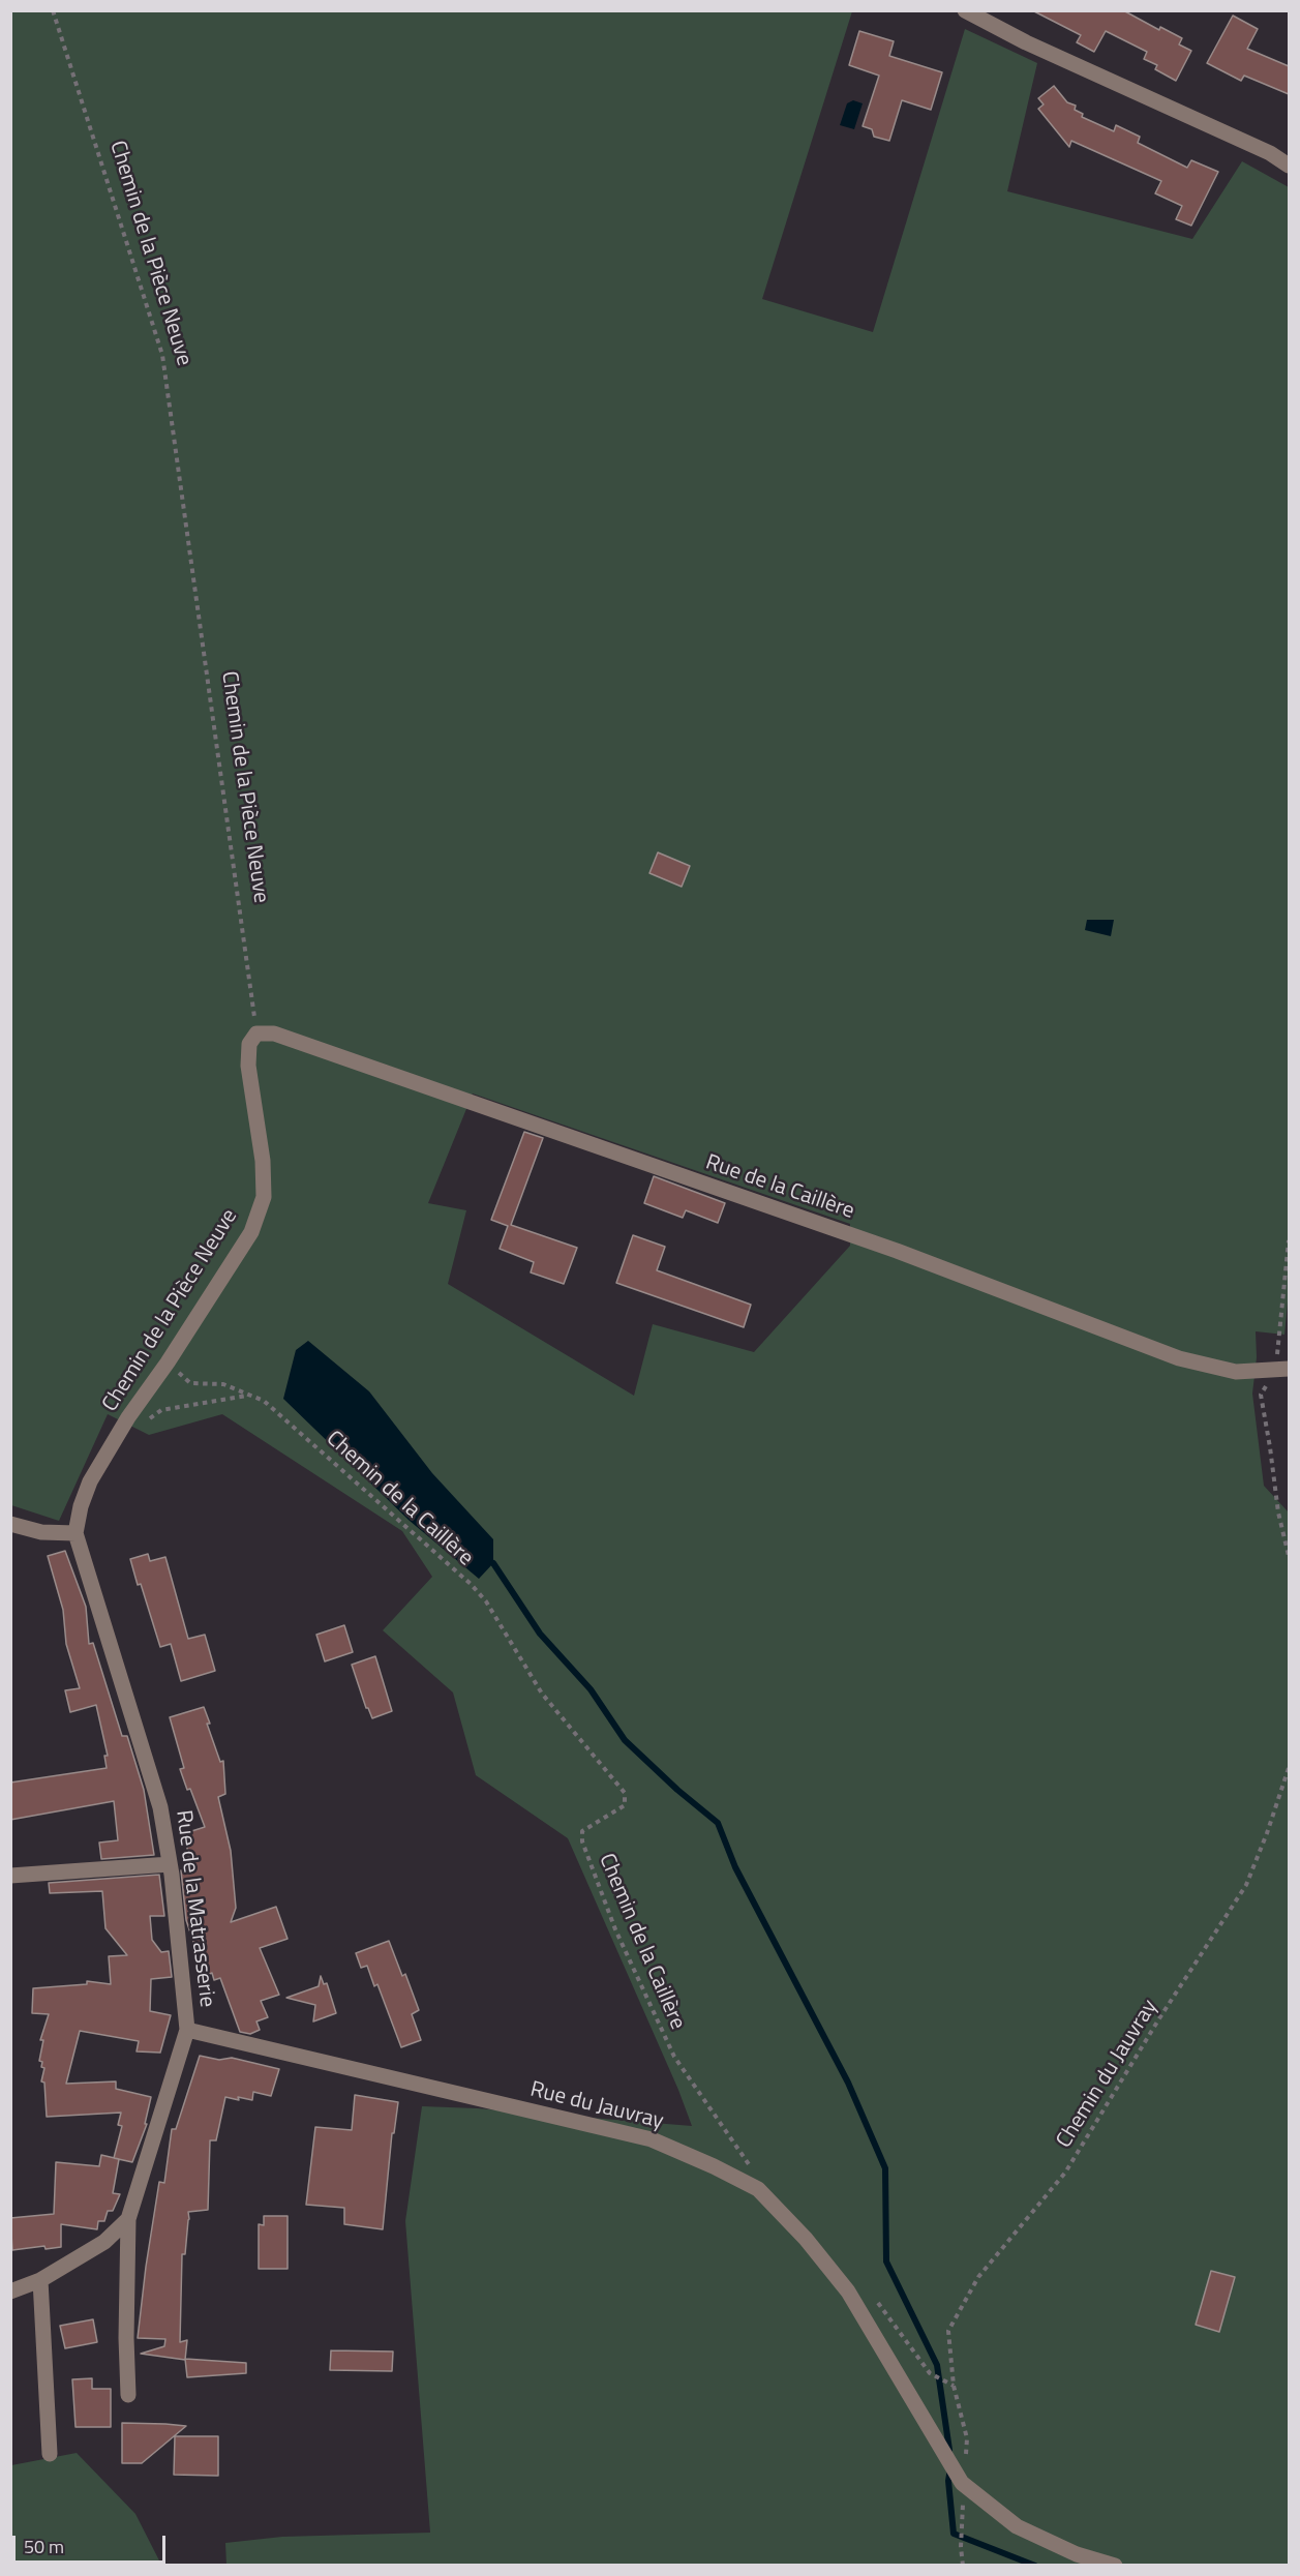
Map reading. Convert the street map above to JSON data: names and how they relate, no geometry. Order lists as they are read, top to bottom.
{
  "streets": {
    "street": [
      "Chemin de la Pièce Neuve",
      "Rue de la Caillère",
      "Rue de la Matrasserie",
      "Rue du Jauvray"
    ],
    "path": ["Chemin de la Caillère", "Chemin du Jauvray"]
  },
  "crossings": [
    ["Chemin de la Pièce Neuve", "Rue de la Caillère"],
    ["Chemin de la Pièce Neuve", "Rue de la Matrasserie"],
    ["Rue de la Matrasserie", "Rue du Jauvray"]
  ],
  "scale_bar": "50 m"
}
